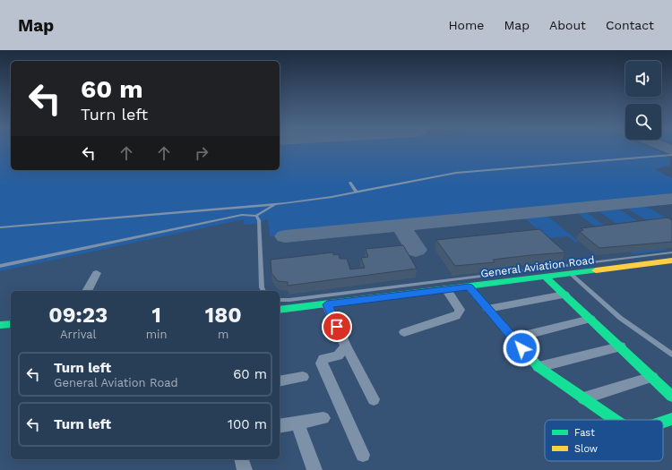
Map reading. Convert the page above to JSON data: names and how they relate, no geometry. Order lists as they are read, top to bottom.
{
  "streets": {
    "main road": ["General Aviation Road"]
  },
  "legend": ["Fast", "Slow"],
  "page": {
    "header": "Map",
    "nav": [
      "Home",
      "Map",
      "About",
      "Contact"
    ],
    "turn": ["60 m", "Turn left"],
    "eta": [
      "09:23",
      "Arrival",
      "1",
      "min",
      "180",
      "m"
    ],
    "list": [
      {
        "name": "Turn left",
        "note": "General Aviation Road",
        "value": "60 m"
      },
      {
        "name": "Turn left",
        "value": "100 m"
      }
    ]
  }
}
